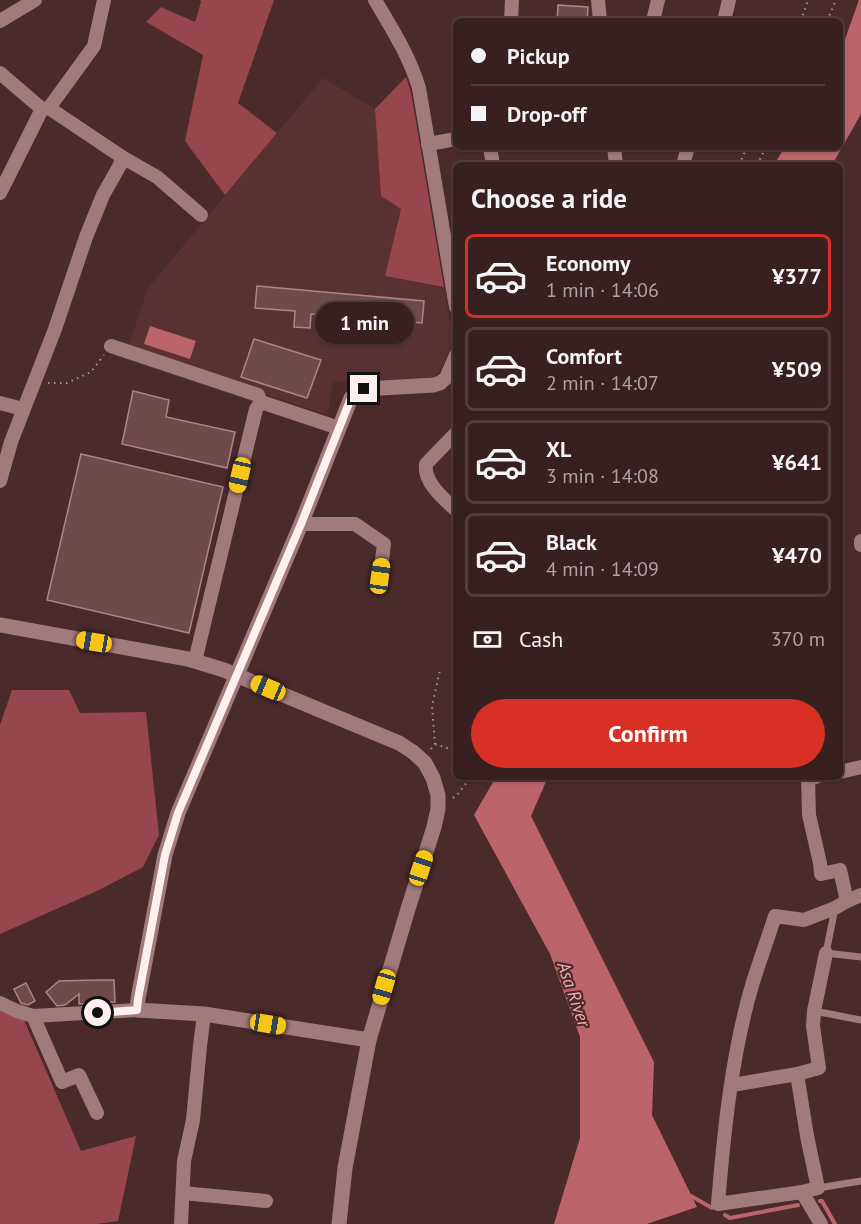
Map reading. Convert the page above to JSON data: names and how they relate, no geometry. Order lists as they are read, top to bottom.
{
  "water": ["Asa River"],
  "page": {
    "banner": ["Pickup", "Drop-off"],
    "heading": "Choose a ride",
    "list": [
      {
        "name": "Economy",
        "note": "1 min · 14:06",
        "value": "¥377"
      },
      {
        "name": "Comfort",
        "note": "2 min · 14:07",
        "value": "¥509"
      },
      {
        "name": "XL",
        "note": "3 min · 14:08",
        "value": "¥641"
      },
      {
        "name": "Black",
        "note": "4 min · 14:09",
        "value": "¥470"
      }
    ],
    "bubble": "1 min",
    "pay": ["Cash", "370 m"],
    "buttons": "Confirm"
  }
}
